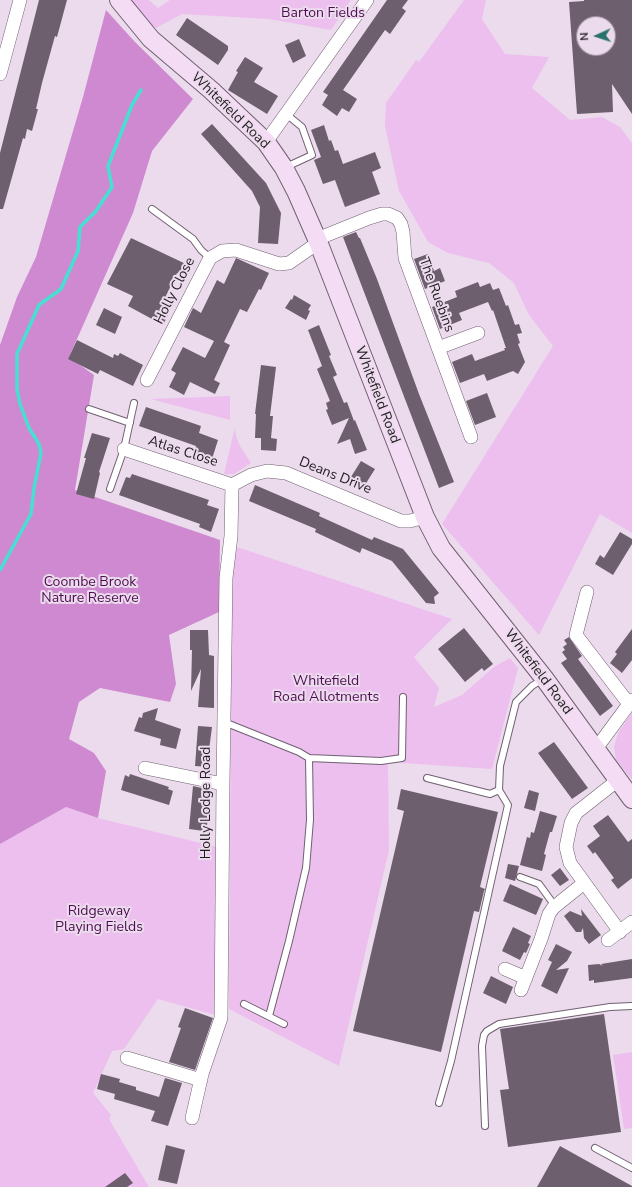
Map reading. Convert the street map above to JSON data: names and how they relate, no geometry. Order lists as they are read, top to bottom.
{
  "streets": {
    "main road": ["Whitefield Road"],
    "street": [
      "Holly Close",
      "The Ruebins",
      "Atlas Close",
      "Deans Drive",
      "Holly Lodge Road"
    ]
  },
  "crossings": [
    ["Whitefield Road", "Holly Close"],
    ["Whitefield Road", "The Ruebins"],
    ["Whitefield Road", "Deans Drive"],
    ["Holly Close", "The Ruebins"],
    ["Atlas Close", "Deans Drive"],
    ["Atlas Close", "Holly Lodge Road"],
    ["Deans Drive", "Holly Lodge Road"]
  ],
  "parks": [
    "Barton Fields",
    "Coombe Brook Nature Reserve",
    "Whitefield Road Allotments",
    "Ridgeway Playing Fields"
  ],
  "north": "left"
}
